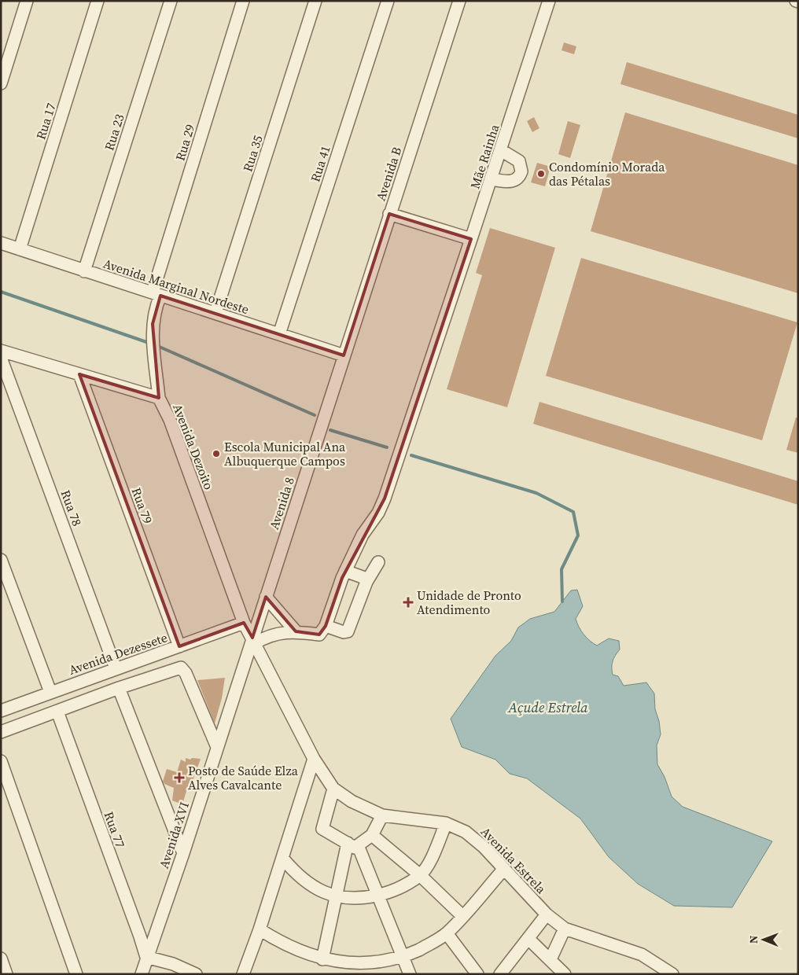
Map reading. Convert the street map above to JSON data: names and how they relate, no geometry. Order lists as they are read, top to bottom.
{
  "streets": {
    "street": [
      "Rua 17",
      "Rua 23",
      "Rua 29",
      "Rua 35",
      "Mãe Rainha",
      "Rua 41",
      "Avenida B",
      "Avenida Marginal Nordeste",
      "Avenida Dezoito",
      "Avenida 8",
      "Rua 79",
      "Rua 78",
      "Avenida Dezessete",
      "Rua 77",
      "Avenida XVI",
      "Avenida Estrela"
    ]
  },
  "crossings": [
    ["Rua 17", "Avenida Marginal Nordeste"],
    ["Rua 23", "Avenida Marginal Nordeste"],
    ["Rua 29", "Avenida Marginal Nordeste"],
    ["Rua 29", "Avenida Dezoito"],
    ["Rua 35", "Avenida Marginal Nordeste"],
    ["Rua 41", "Avenida Marginal Nordeste"],
    ["Avenida B", "Avenida Marginal Nordeste"],
    ["Avenida B", "Avenida 8"],
    ["Avenida Marginal Nordeste", "Avenida 8"],
    ["Avenida Dezoito", "Avenida 8"],
    ["Avenida Dezoito", "Rua 79"],
    ["Avenida Dezoito", "Avenida Dezessete"],
    ["Avenida Dezoito", "Avenida XVI"],
    ["Avenida Dezoito", "Avenida Estrela"],
    ["Avenida 8", "Avenida XVI"],
    ["Avenida 8", "Avenida Estrela"],
    ["Rua 79", "Avenida Dezessete"],
    ["Rua 78", "Avenida Dezessete"],
    ["Rua 77", "Avenida XVI"],
    ["Avenida XVI", "Avenida Estrela"]
  ],
  "water": ["Açude Estrela"],
  "places": {
    "other": ["Condomínio Morada das Pétalas", "Escola Municipal Ana Albuquerque Campos"],
    "health": ["Unidade de Pronto Atendimento", "Posto de Saúde Elza Alves Cavalcante"]
  },
  "north": "left"
}
